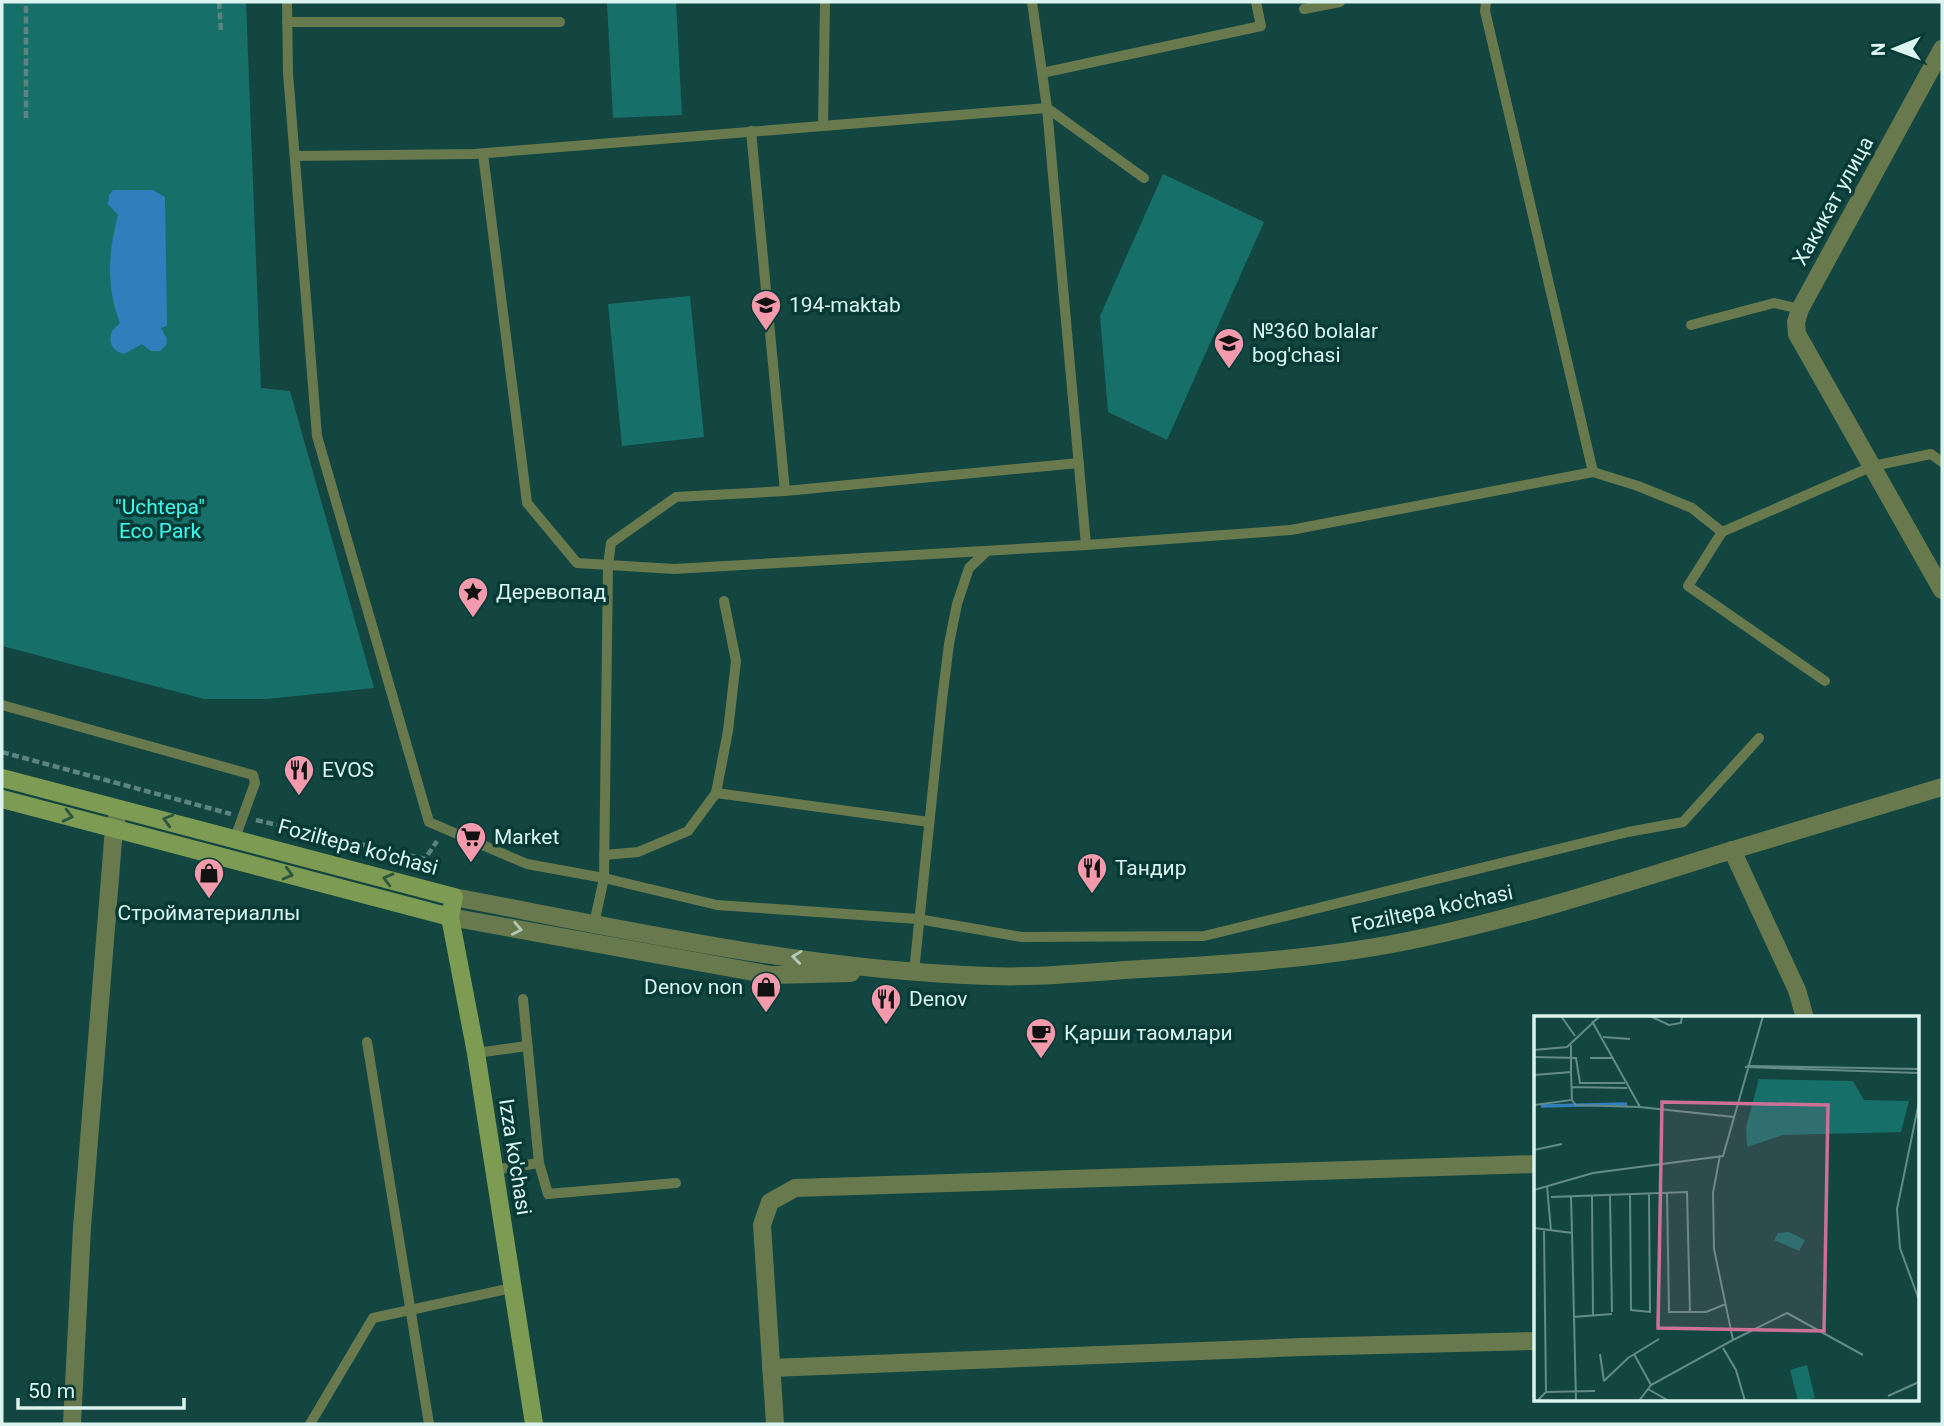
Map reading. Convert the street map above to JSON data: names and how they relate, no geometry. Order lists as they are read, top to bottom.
{
  "streets": {
    "main road": ["Foziltepa ko'chasi", "Izza ko'chasi"],
    "street": ["Хакикат улица"]
  },
  "crossings": [
    ["Foziltepa ko'chasi", "Izza ko'chasi"]
  ],
  "parks": ["\"Uchtepa\" Eco Park"],
  "places": {
    "school or university": ["194-maktab", "№360 bolalar bog'chasi"],
    "place": ["Деревопад"],
    "restaurant": ["EVOS", "Тандир", "Denov"],
    "supermarket": ["Market"],
    "shop": ["Стройматериаллы", "Denov non"],
    "cafe": ["Қарши таомлари"]
  },
  "scale_bar": "50 m",
  "north": "left"
}
